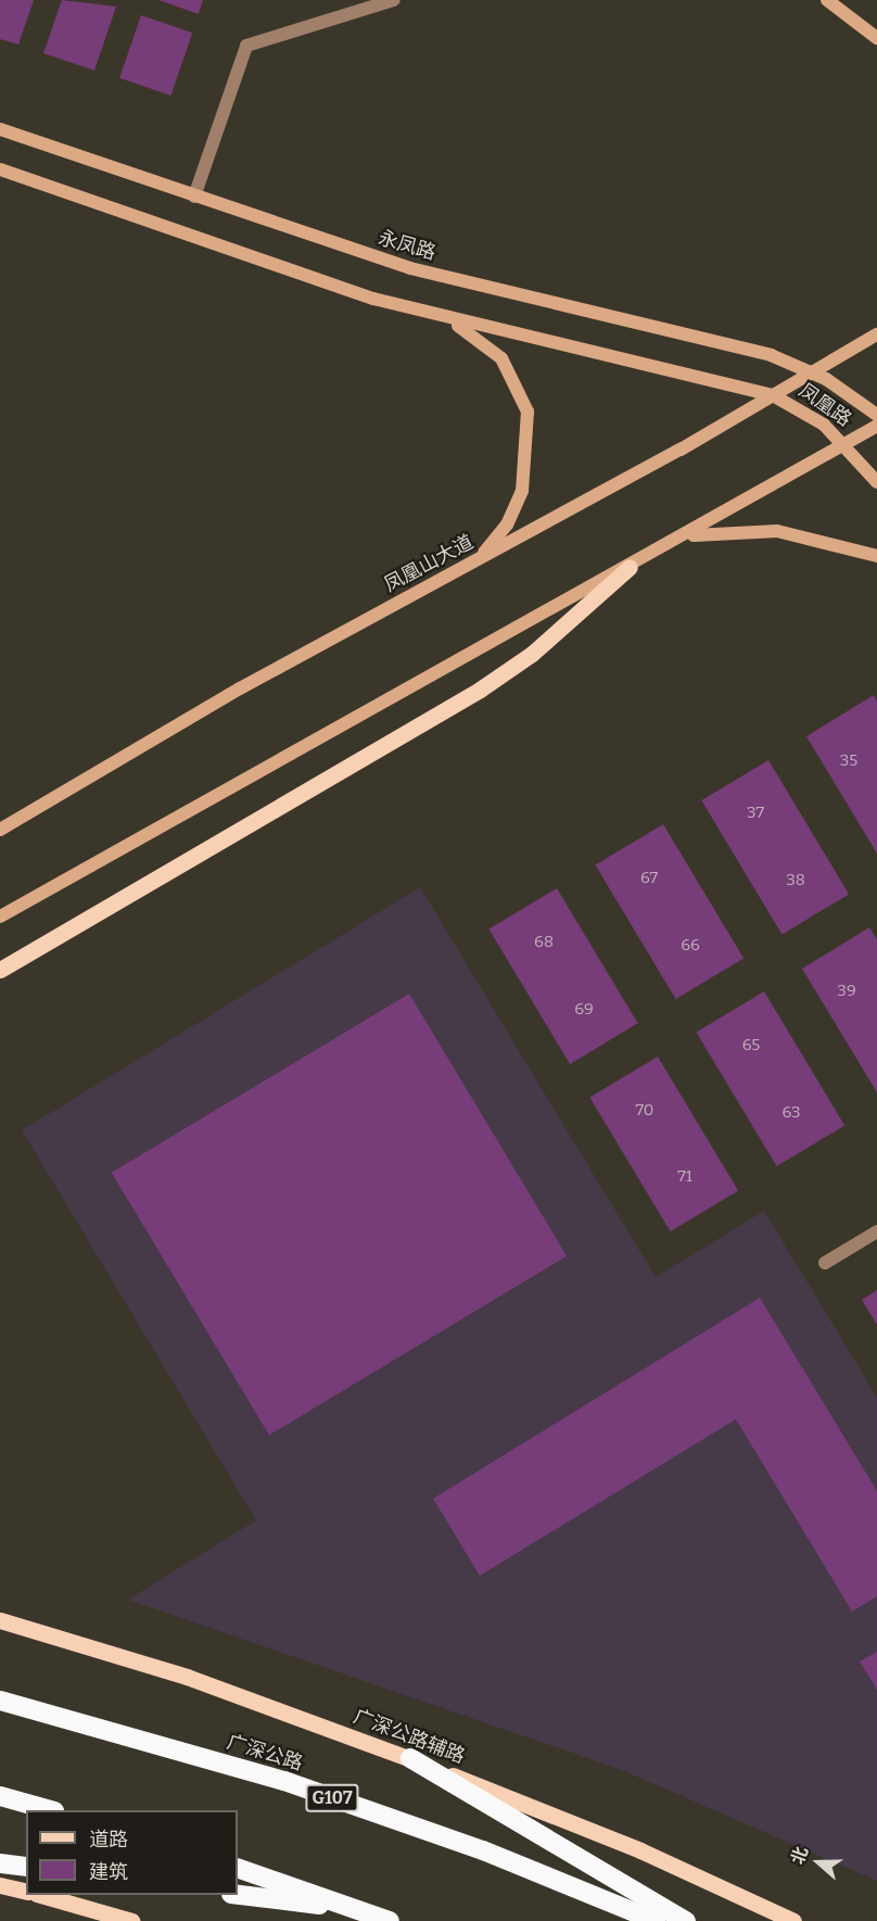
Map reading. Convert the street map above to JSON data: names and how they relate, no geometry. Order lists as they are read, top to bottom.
{
  "streets": {
    "highway": ["广深公路", "G107"],
    "main road": [
      "永凤路",
      "凤凰路",
      "凤凰山大道",
      "广深公路辅路"
    ]
  },
  "crossings": [
    ["永凤路", "凤凰路"],
    ["永凤路", "凤凰山大道"],
    ["凤凰路", "凤凰山大道"]
  ],
  "house_numbers": [
    "35",
    "37",
    "67",
    "38",
    "68",
    "66",
    "39",
    "69",
    "65",
    "70",
    "63",
    "71"
  ],
  "legend": ["道路", "建筑"],
  "north": "left"
}
